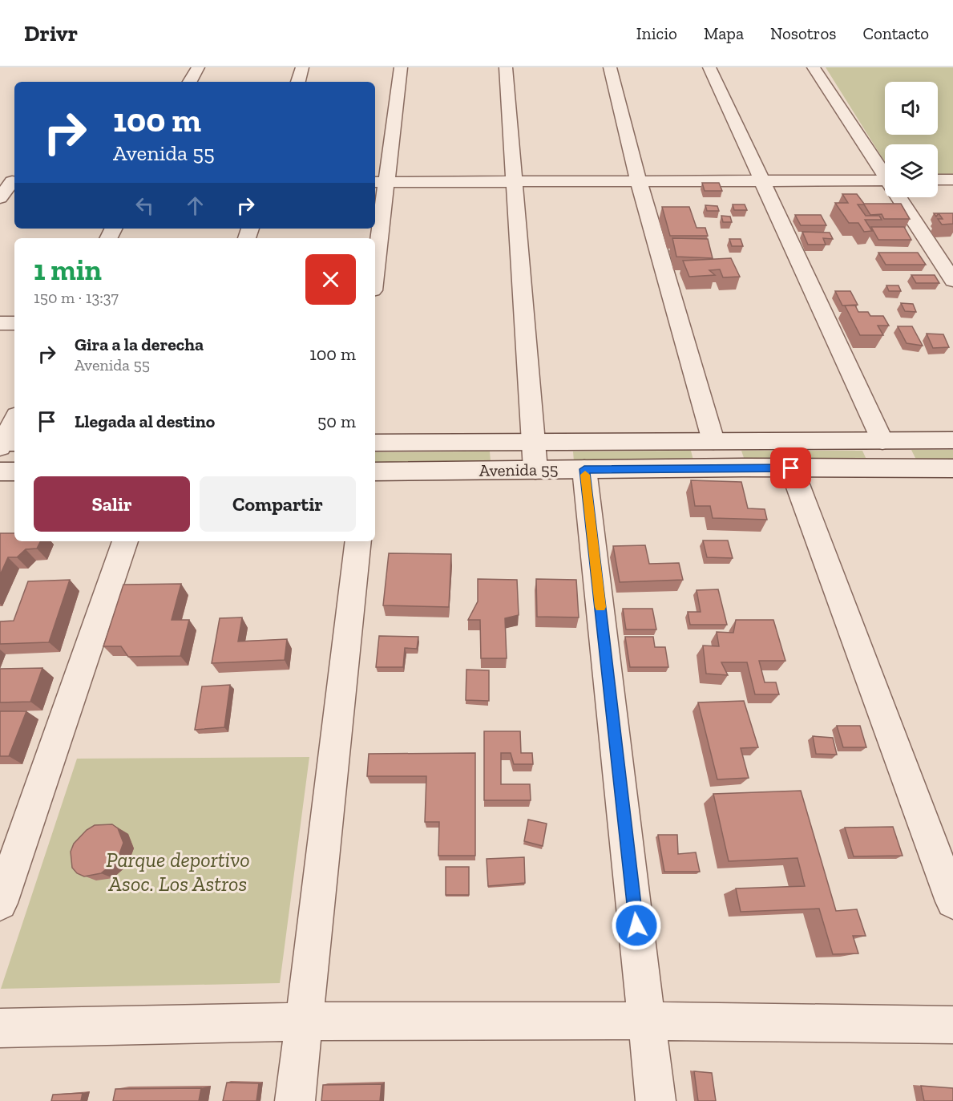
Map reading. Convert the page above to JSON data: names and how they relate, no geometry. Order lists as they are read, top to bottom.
{
  "streets": {
    "street": ["Avenida 55"]
  },
  "parks": ["Parque deportivo Asoc. Los Astros"],
  "page": {
    "header": "Drivr",
    "nav": [
      "Inicio",
      "Mapa",
      "Nosotros",
      "Contacto"
    ],
    "turn": ["100 m", "Avenida 55"],
    "heading": ["1 min", "150 m · 13:37"],
    "list": [
      {
        "name": "Gira a la derecha",
        "note": "Avenida 55",
        "value": "100 m"
      },
      {
        "name": "Llegada al destino",
        "value": "50 m"
      }
    ],
    "buttons": ["Salir", "Compartir"]
  }
}
